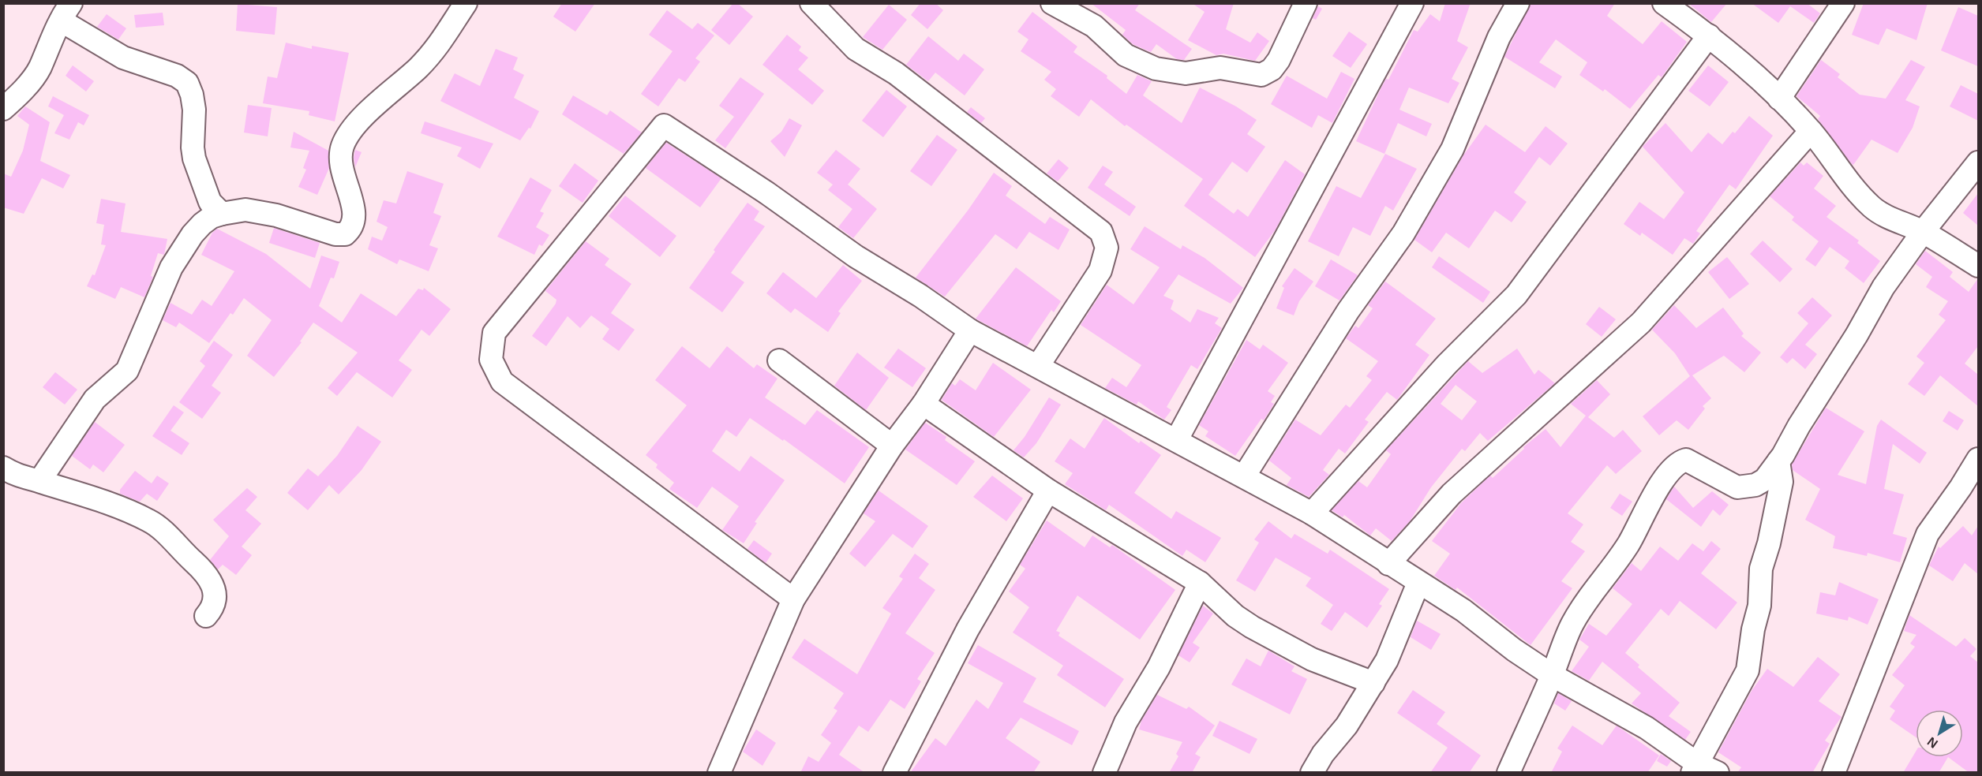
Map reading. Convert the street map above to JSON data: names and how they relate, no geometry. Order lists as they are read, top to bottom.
{
  "north": "bottom left"
}
